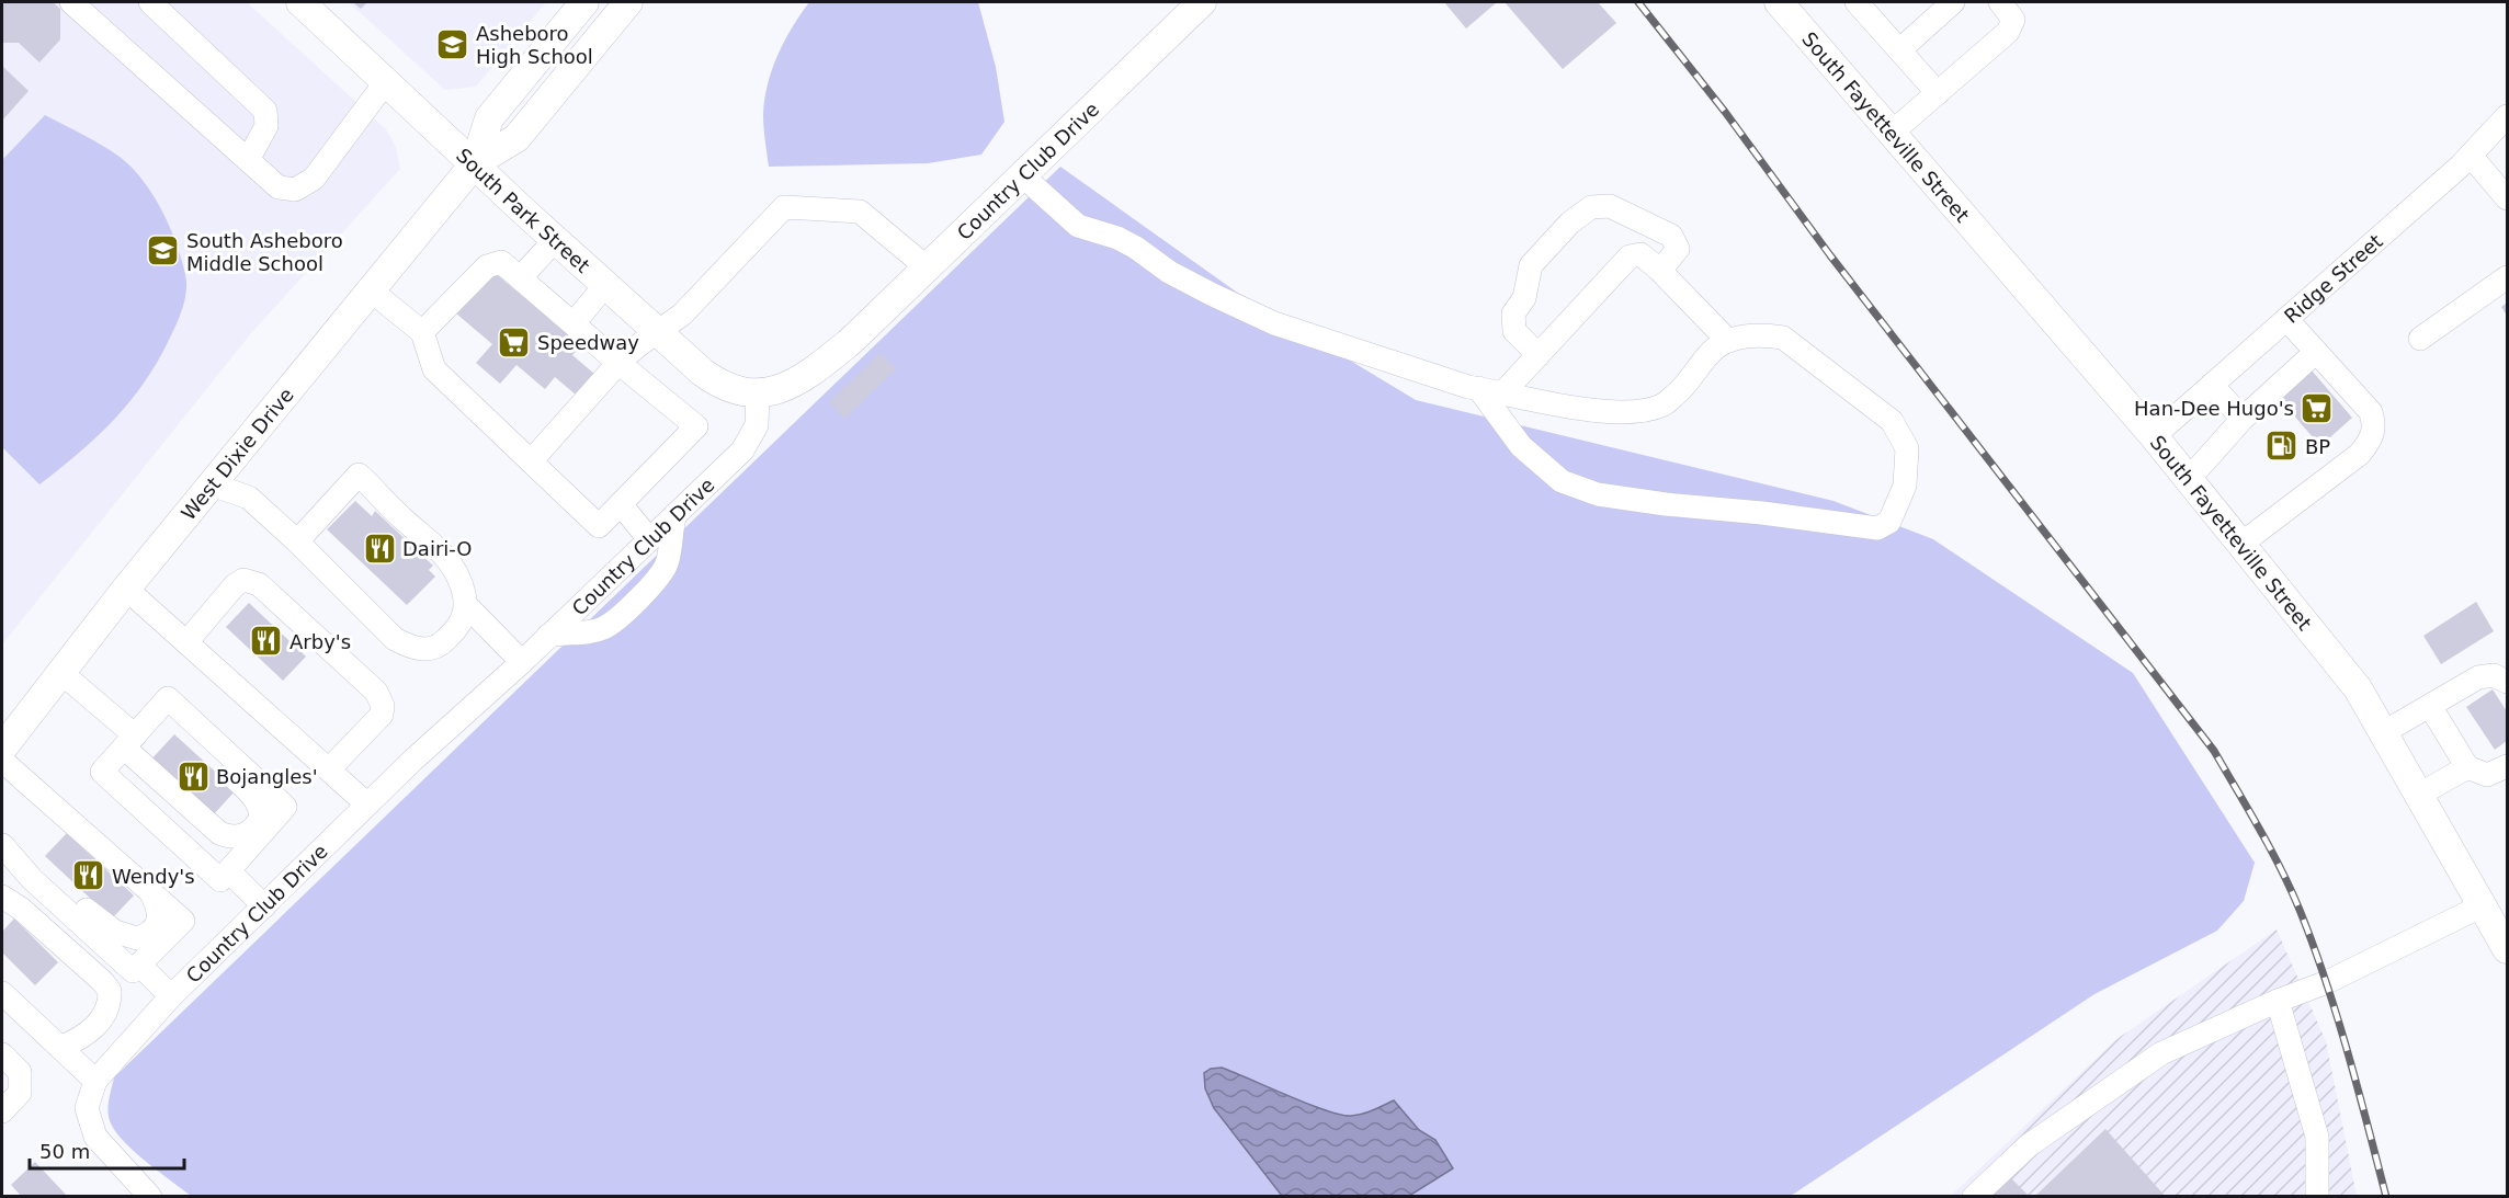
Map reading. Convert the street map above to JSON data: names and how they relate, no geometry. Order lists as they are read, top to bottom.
{
  "streets": {
    "main road": [
      "South Fayetteville Street",
      "Country Club Drive",
      "South Park Street",
      "West Dixie Drive"
    ],
    "street": ["Ridge Street"]
  },
  "crossings": [
    ["South Fayetteville Street", "Ridge Street"],
    ["Country Club Drive", "South Park Street"],
    ["South Park Street", "West Dixie Drive"]
  ],
  "places": {
    "school or university": ["Asheboro High School", "South Asheboro Middle School"],
    "supermarket": ["Speedway", "Han-Dee Hugo's"],
    "fuel station": ["BP"],
    "restaurant": [
      "Dairi-O",
      "Arby's",
      "Bojangles'",
      "Wendy's"
    ]
  },
  "scale_bar": "50 m"
}
